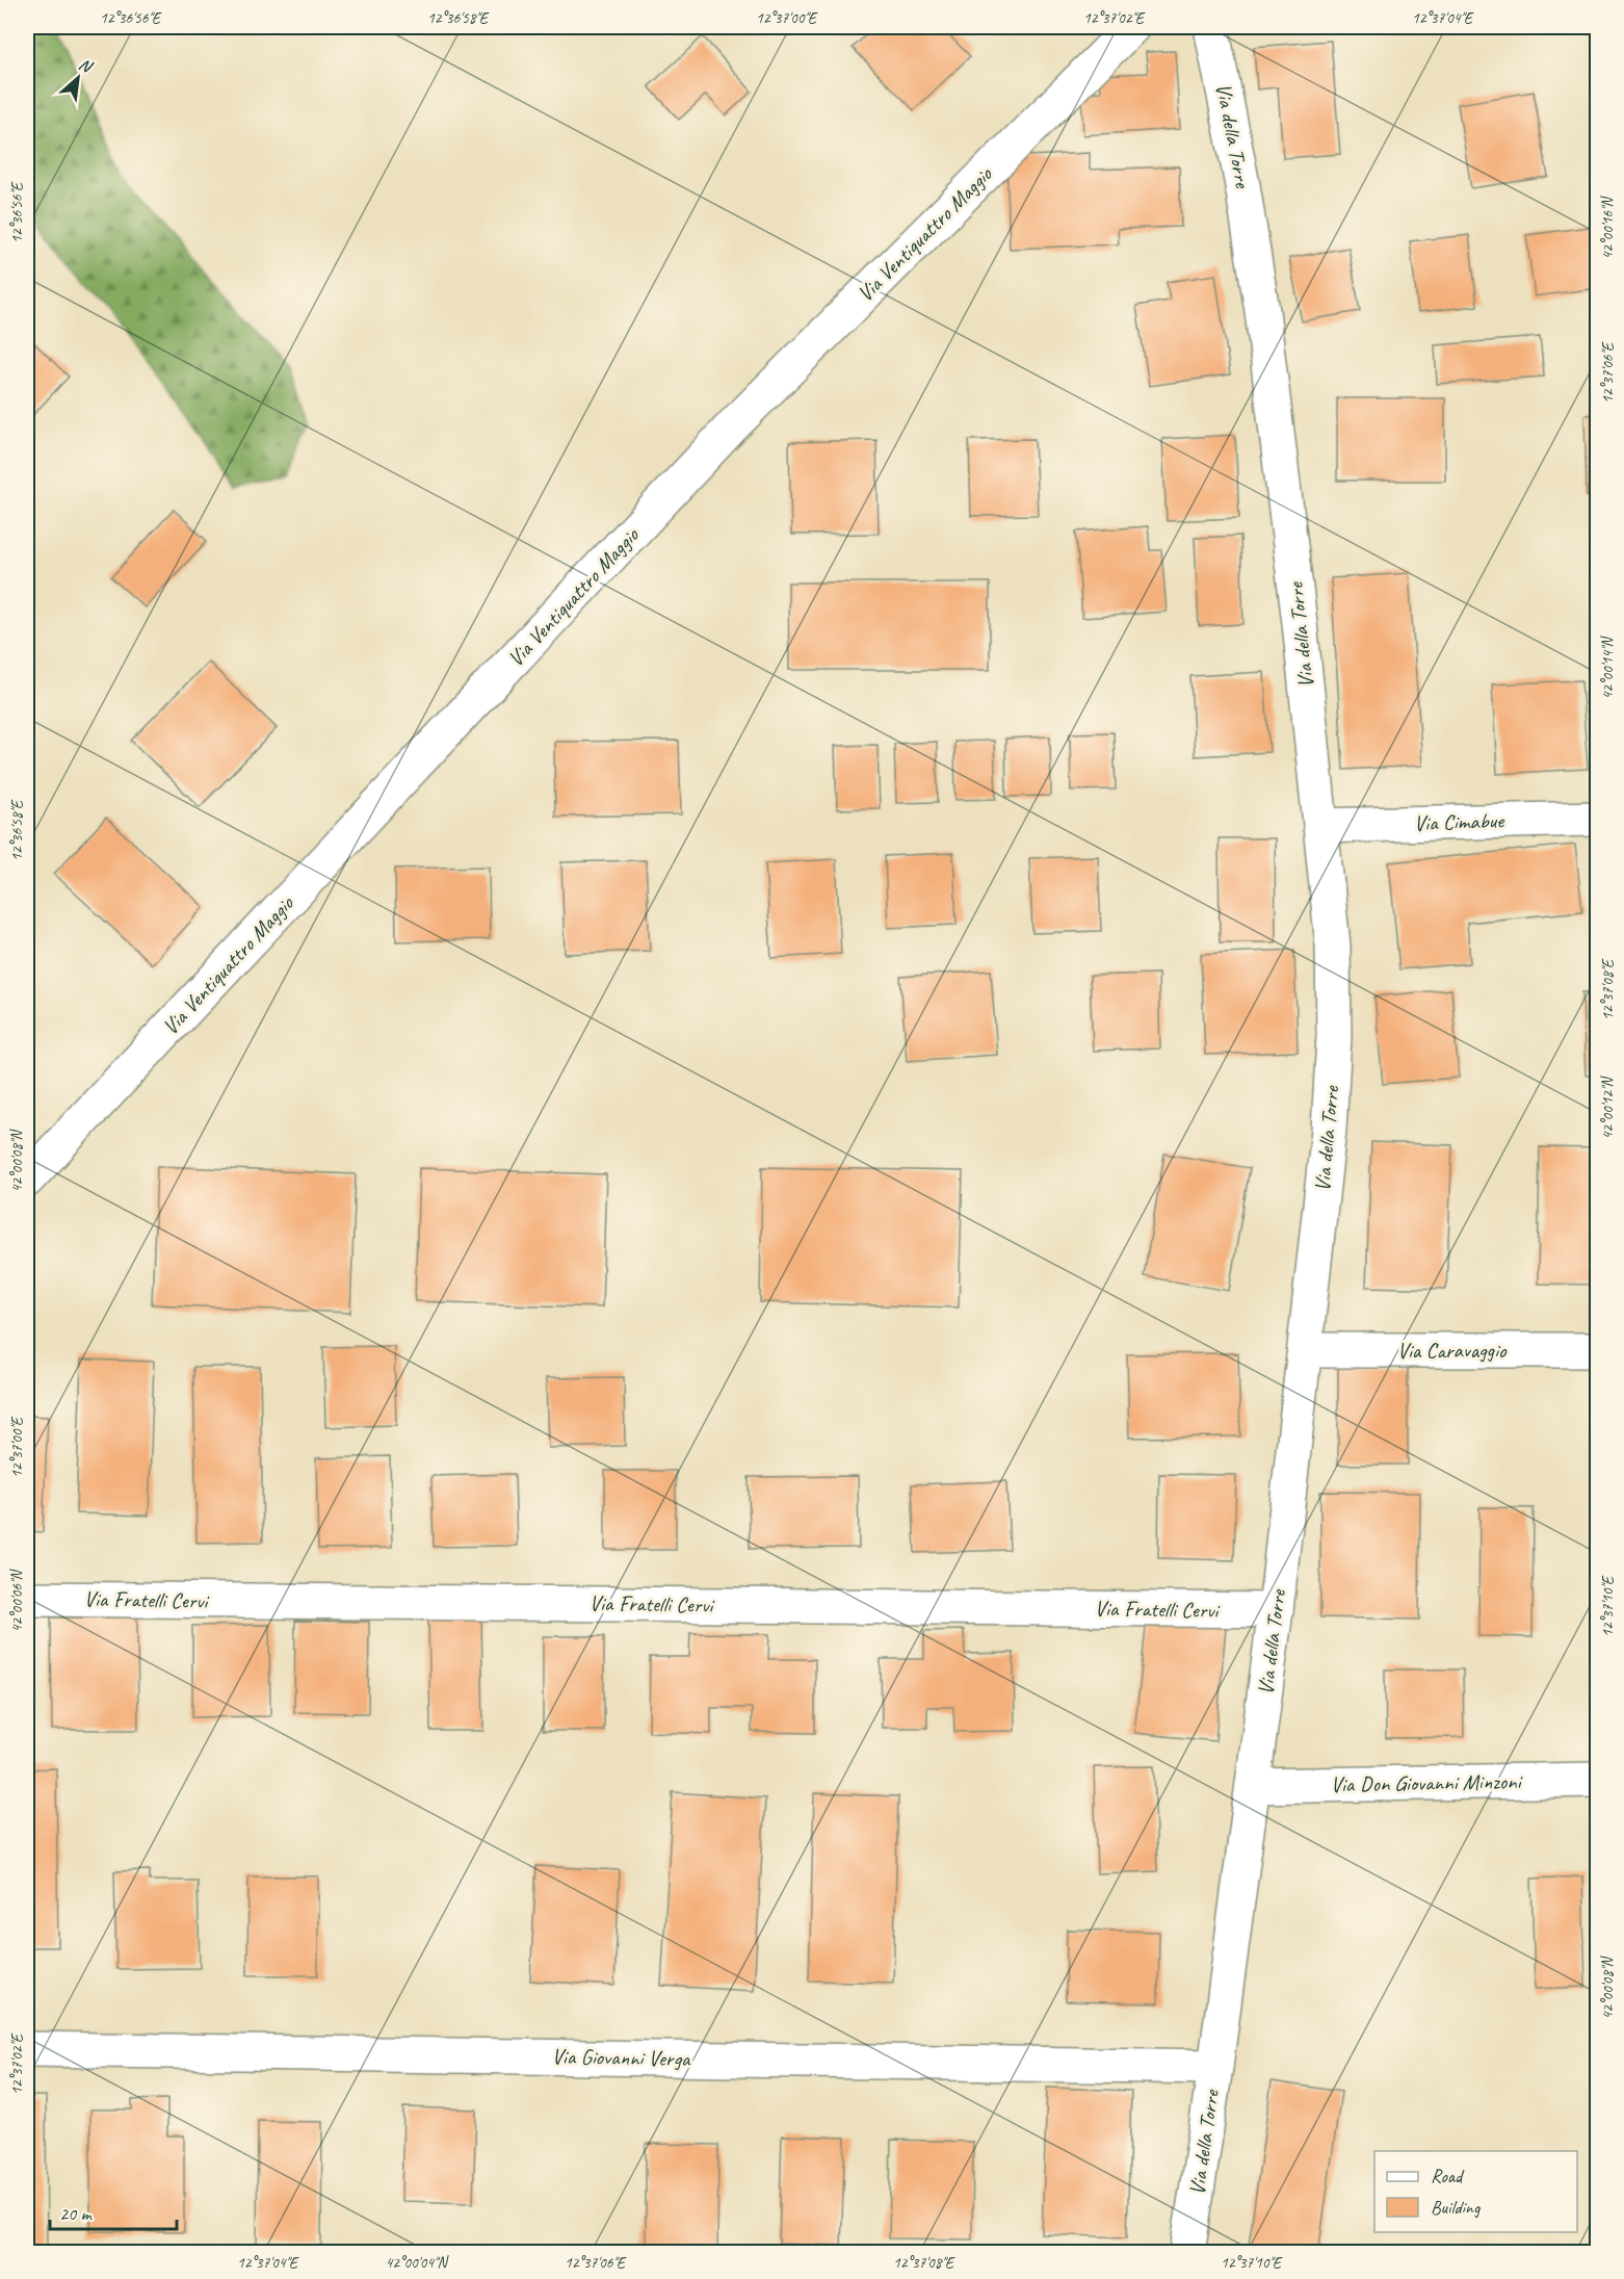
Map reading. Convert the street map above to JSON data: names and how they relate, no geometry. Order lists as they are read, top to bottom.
{
  "streets": {
    "street": [
      "Via della Torre",
      "Via Ventiquattro Maggio",
      "Via Cimabue",
      "Via Caravaggio",
      "Via Fratelli Cervi",
      "Via Don Giovanni Minzoni",
      "Via Giovanni Verga"
    ]
  },
  "crossings": [
    ["Via della Torre", "Via Cimabue"],
    ["Via della Torre", "Via Caravaggio"],
    ["Via della Torre", "Via Fratelli Cervi"],
    ["Via della Torre", "Via Don Giovanni Minzoni"],
    ["Via della Torre", "Via Giovanni Verga"]
  ],
  "legend": ["Road", "Building"],
  "scale_bar": "20 m",
  "north": "top right",
  "coordinates": [
    "12°36'56\"E",
    "12°36'58\"E",
    "12°37'00\"E",
    "12°37'02\"E",
    "12°37'04\"E",
    "42°00'16\"N",
    "12°37'06\"E",
    "42°00'14\"N",
    "12°37'08\"E",
    "42°00'12\"N",
    "42°00'08\"N",
    "42°00'06\"N",
    "12°37'10\"E",
    "42°00'04\"N"
  ]
}
